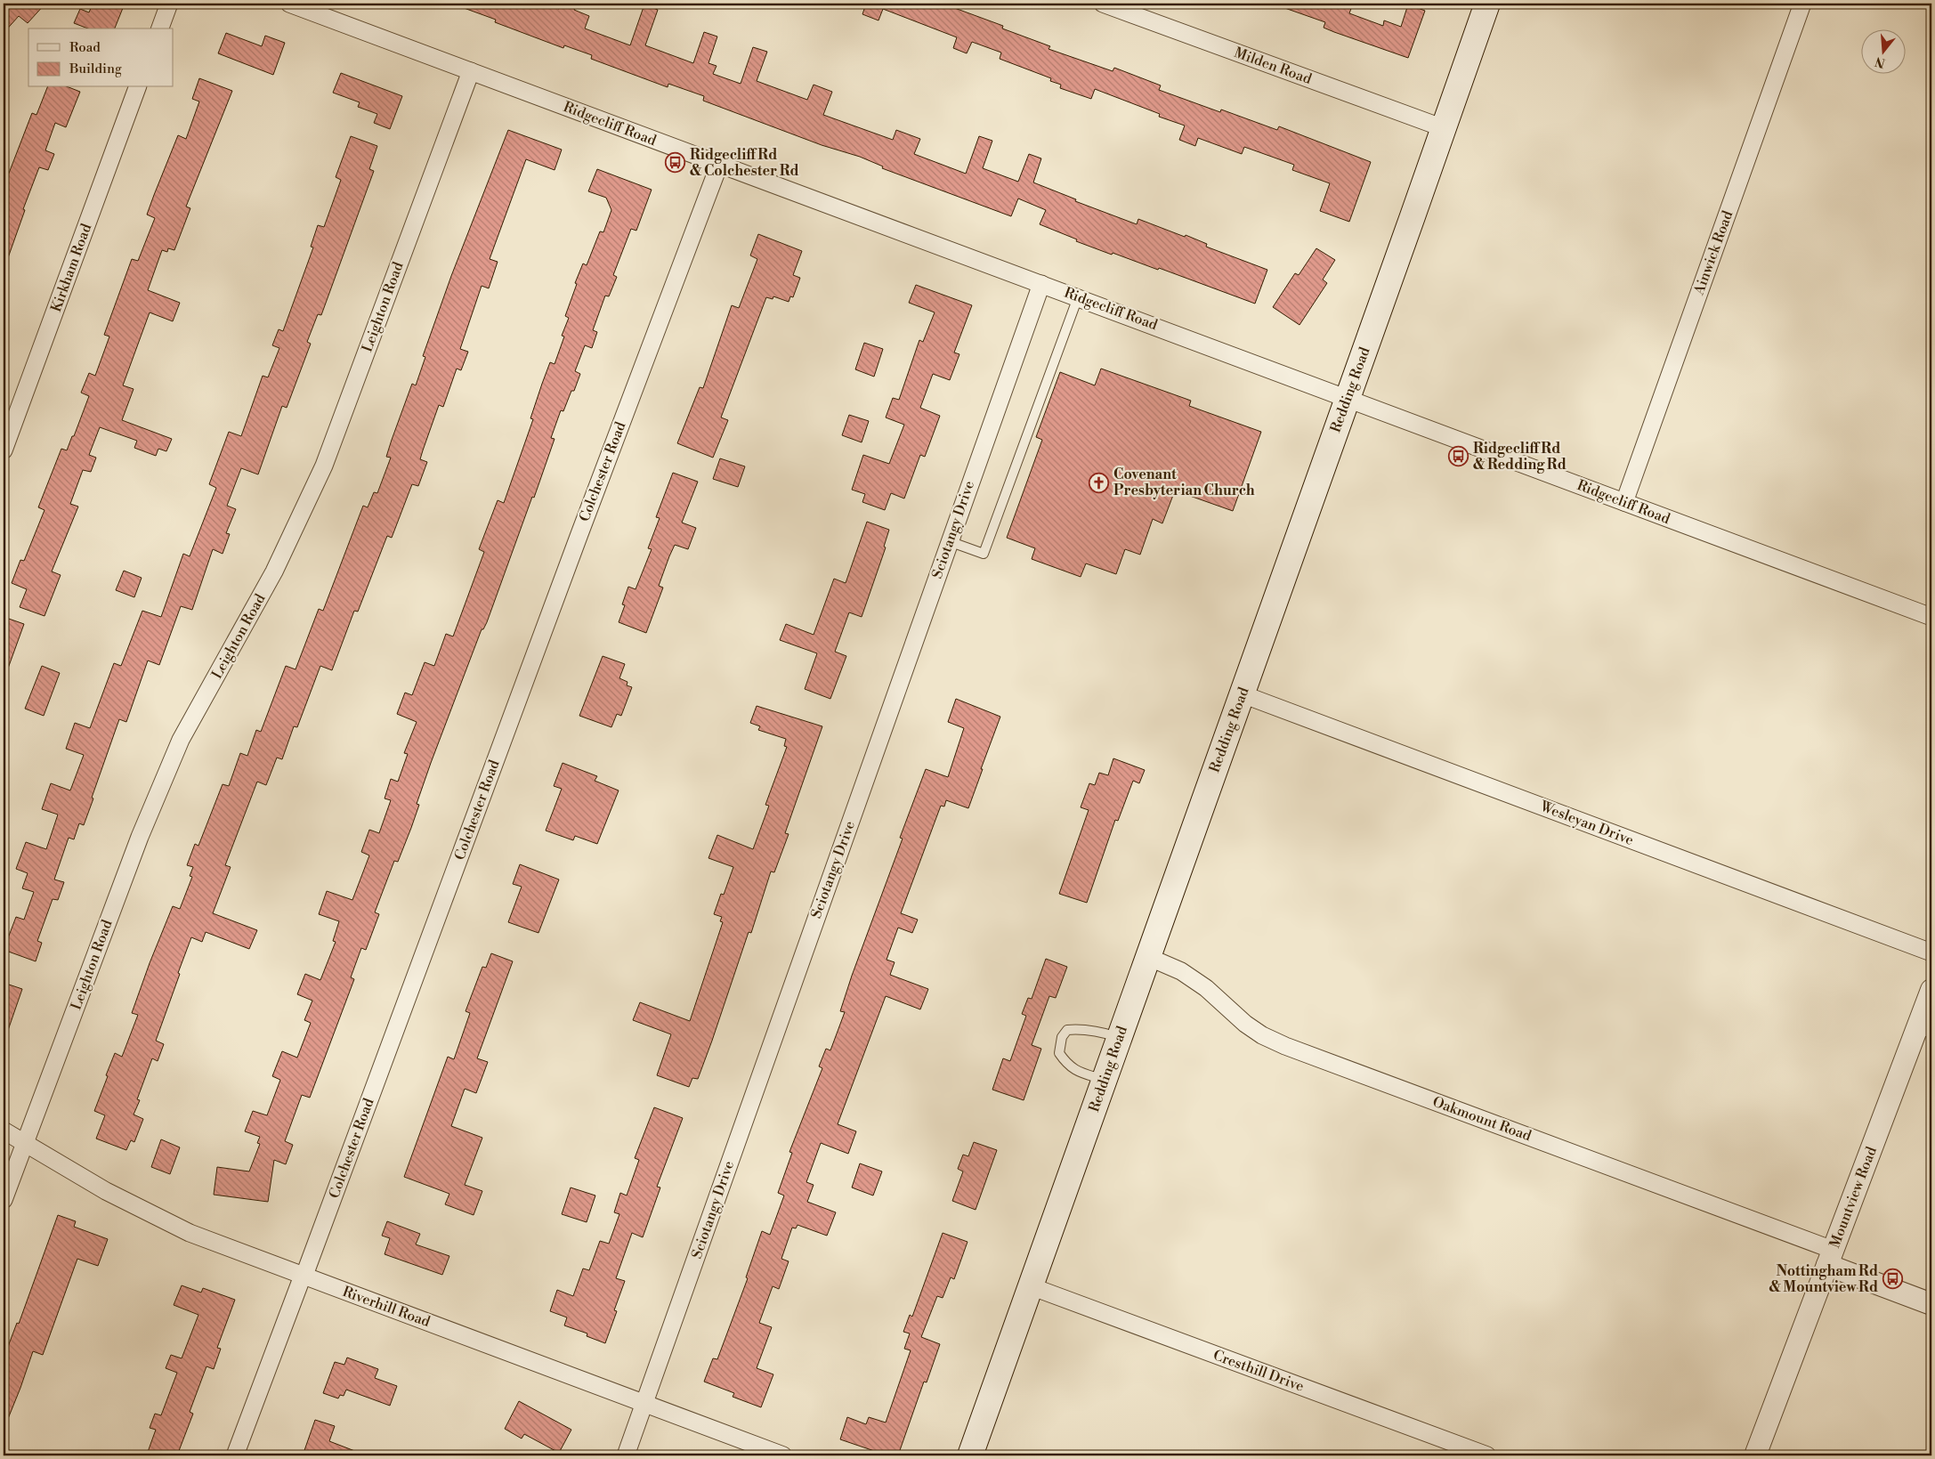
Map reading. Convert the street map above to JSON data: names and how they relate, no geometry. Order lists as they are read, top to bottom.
{
  "streets": {
    "main road": ["Redding Road"],
    "street": [
      "Milden Road",
      "Ridgecliff Road",
      "Ainwick Road",
      "Kirkham Road",
      "Leighton Road",
      "Colchester Road",
      "Sciotangy Drive",
      "Wesleyan Drive",
      "Oakmount Road",
      "Mountview Road",
      "Riverhill Road",
      "Cresthill Drive"
    ]
  },
  "crossings": [
    ["Milden Road", "Redding Road"],
    ["Ridgecliff Road", "Ainwick Road"],
    ["Ridgecliff Road", "Leighton Road"],
    ["Ridgecliff Road", "Redding Road"],
    ["Ridgecliff Road", "Colchester Road"],
    ["Ridgecliff Road", "Sciotangy Drive"],
    ["Leighton Road", "Riverhill Road"],
    ["Redding Road", "Wesleyan Drive"],
    ["Redding Road", "Oakmount Road"],
    ["Redding Road", "Cresthill Drive"],
    ["Colchester Road", "Riverhill Road"],
    ["Sciotangy Drive", "Riverhill Road"],
    ["Oakmount Road", "Mountview Road"]
  ],
  "places": {
    "bus stop": ["Ridgecliff Rd & Colchester Rd", "Ridgecliff Rd & Redding Rd", "Nottingham Rd & Mountview Rd"],
    "church": ["Covenant Presbyterian Church"]
  },
  "legend": ["Road", "Building"],
  "north": "bottom"
}
